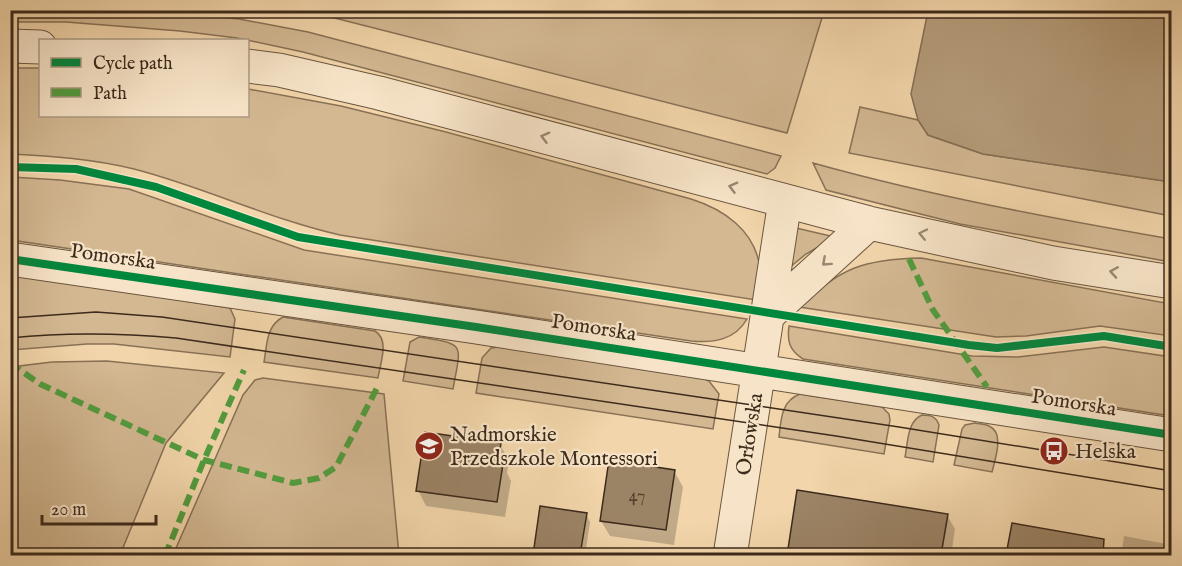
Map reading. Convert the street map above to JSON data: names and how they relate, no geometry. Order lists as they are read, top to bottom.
{
  "streets": {
    "street": ["Pomorska", "Orłowska"]
  },
  "crossings": [
    ["Pomorska", "Orłowska"]
  ],
  "places": {
    "school or university": ["Nadmorskie Przedszkole Montessori"],
    "bus stop": ["Helska"]
  },
  "house_numbers": ["47"],
  "legend": ["Cycle path", "Path"],
  "scale_bar": "20 m"
}
